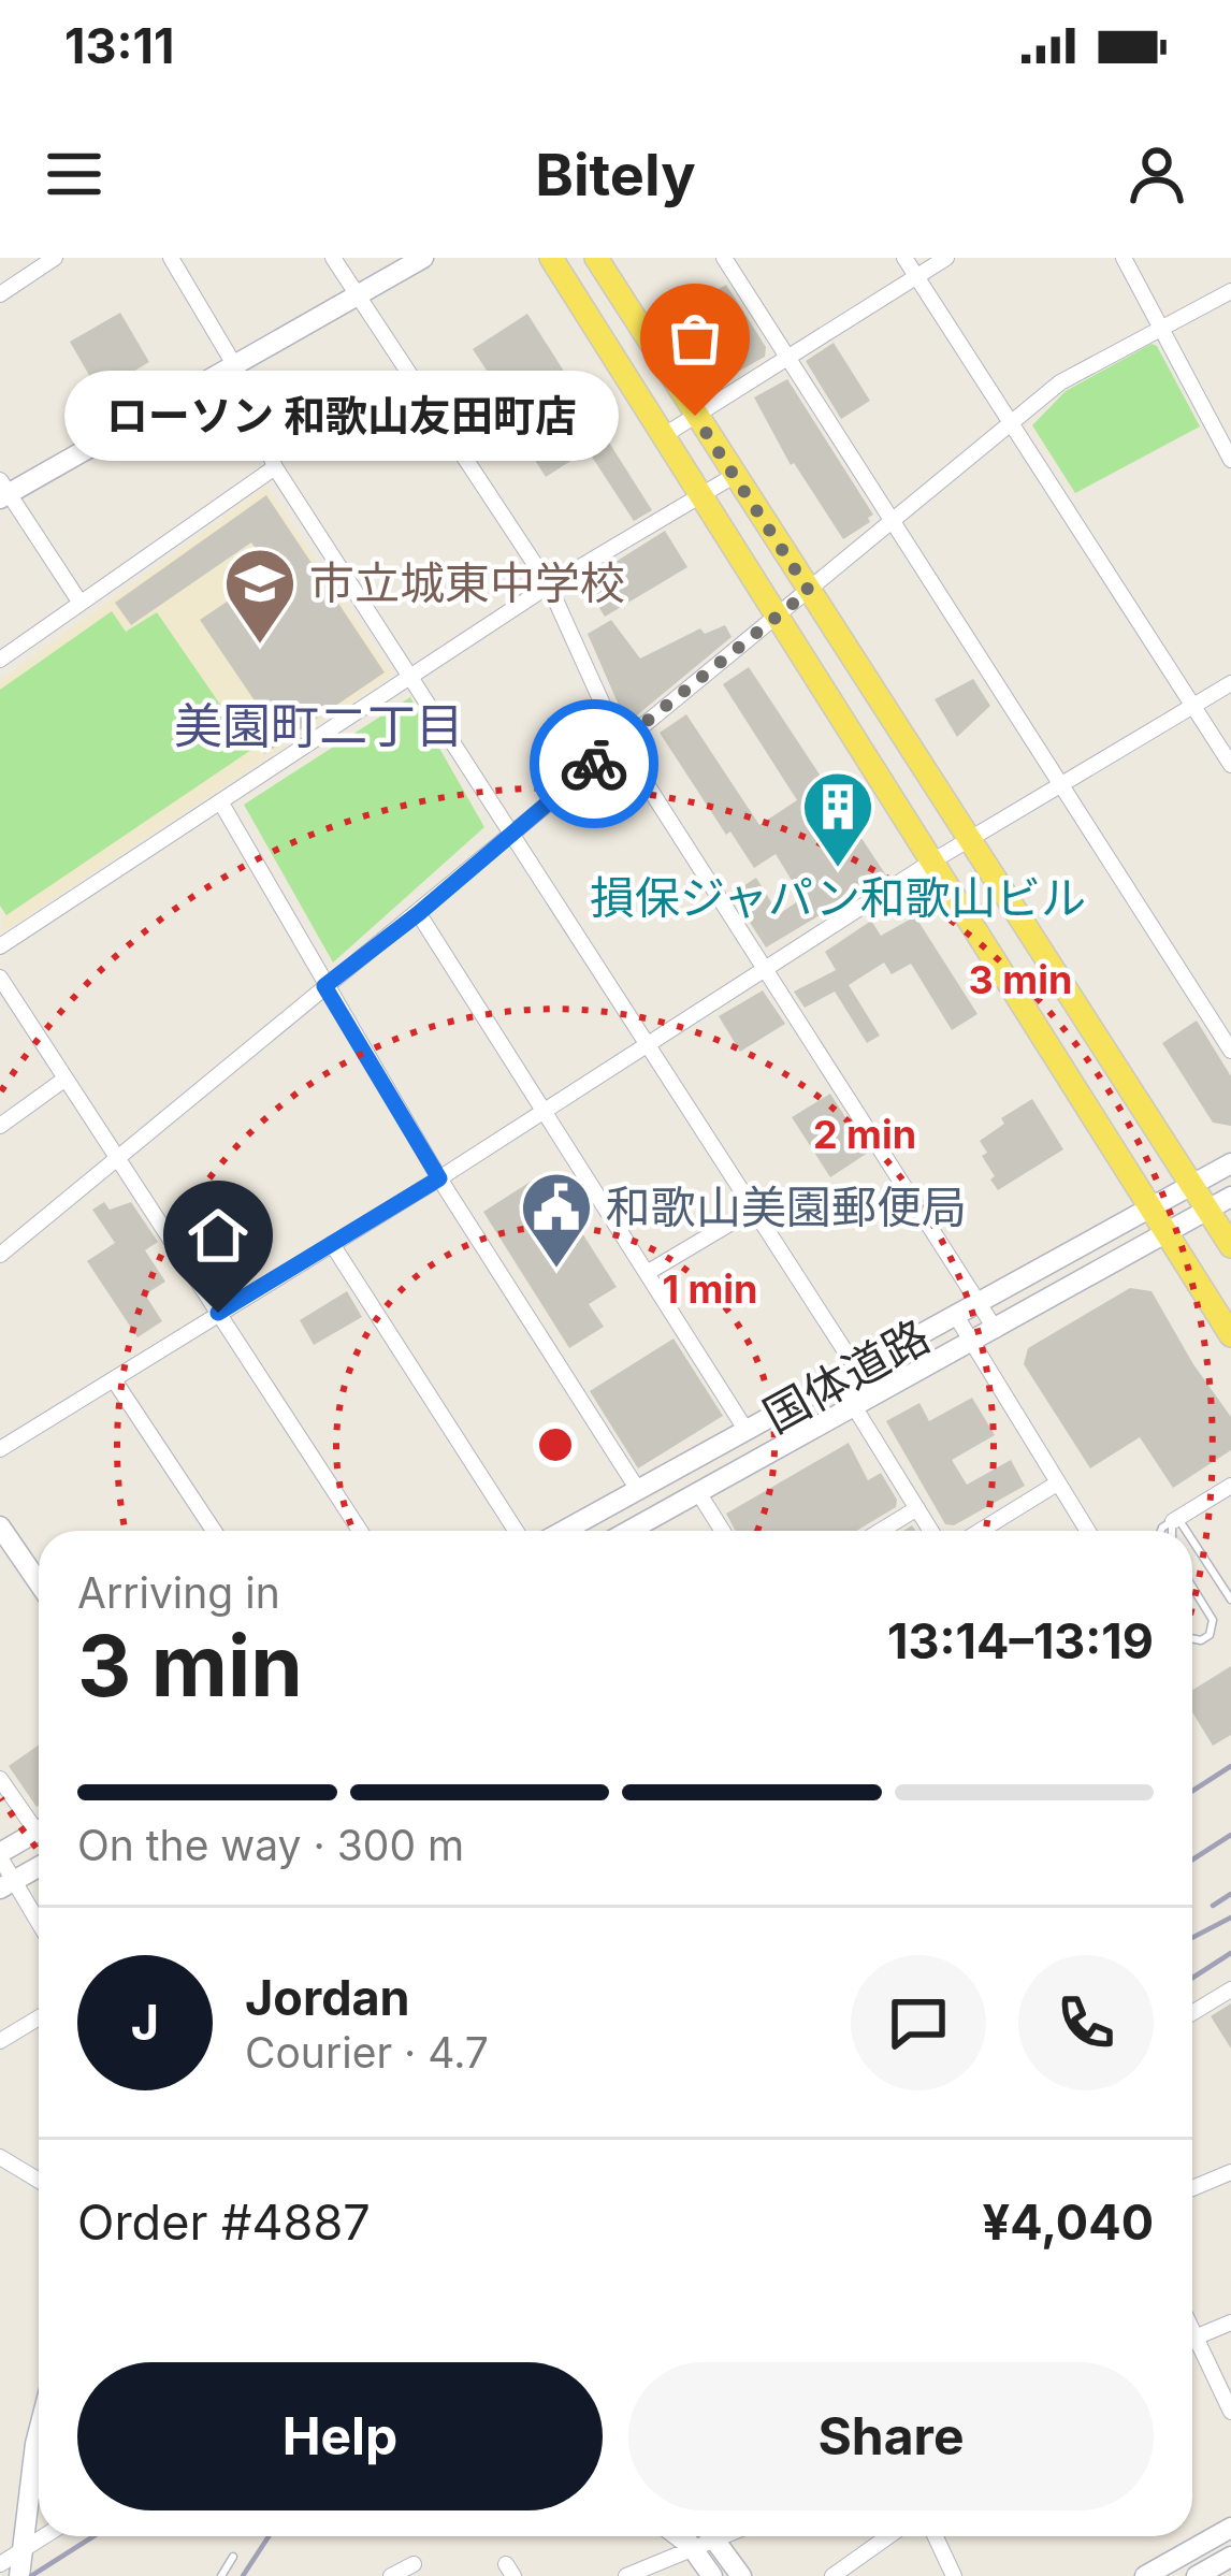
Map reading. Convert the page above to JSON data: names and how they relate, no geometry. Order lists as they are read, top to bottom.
{
  "streets": {
    "street": ["国体道路"]
  },
  "districts": ["美園町二丁目"],
  "places": {
    "other": ["ローソン 和歌山友田町店"],
    "school or university": ["市立城東中学校"],
    "building": ["損保ジャパン和歌山ビル"],
    "public building": ["和歌山美園郵便局"]
  },
  "page": {
    "status": "13:11",
    "header": "Bitely",
    "bubble": "ローソン 和歌山友田町店",
    "heading": ["3 min", "Arriving in", "13:14–13:19"],
    "panel": [
      "Jordan",
      "Courier · 4.7",
      "Order #4887",
      "¥4,040"
    ],
    "bar": "On the way · 300 m",
    "round": "J",
    "buttons": ["Help", "Share"]
  },
  "rings": ["3 min", "2 min", "1 min"]
}
